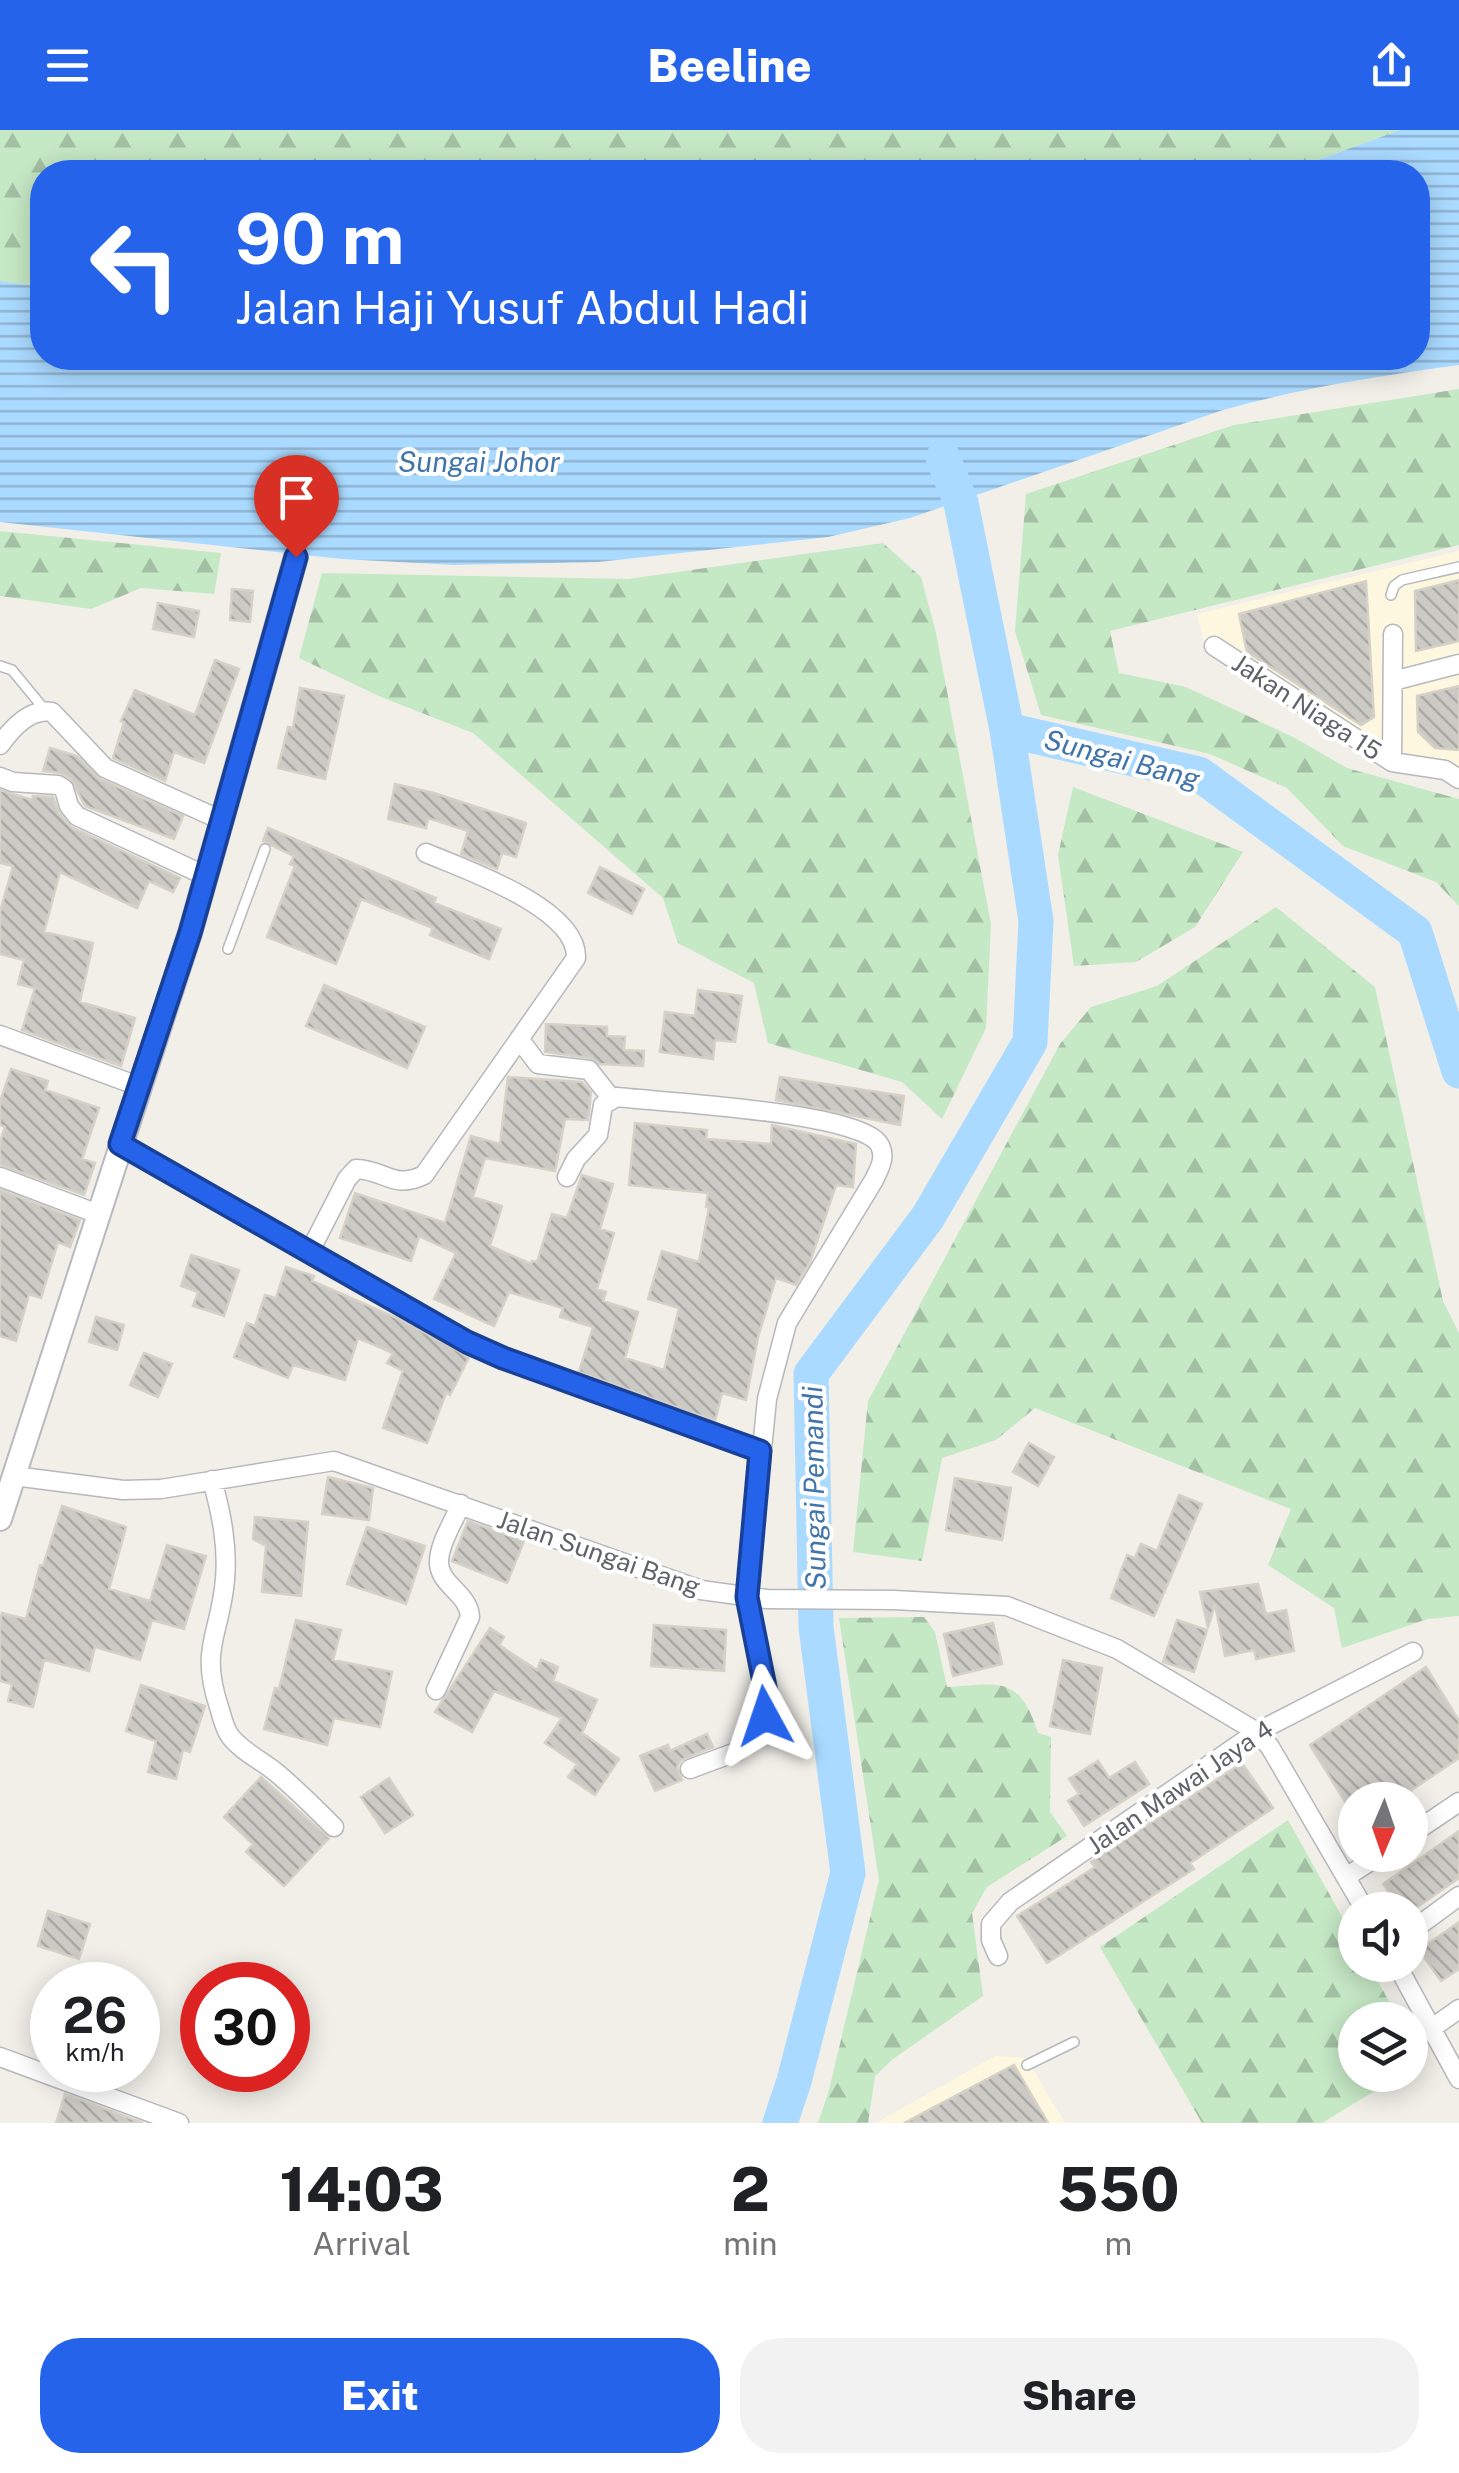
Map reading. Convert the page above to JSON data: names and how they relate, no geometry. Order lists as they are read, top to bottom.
{
  "streets": {
    "street": ["Jakan Niaga 15", "Jalan Sungai Bang", "Jalan Mawai Jaya 4"]
  },
  "crossings": [
    ["Jalan Sungai Bang", "Jalan Mawai Jaya 4"]
  ],
  "water": ["Sungai Johor", "Sungai Bang", "Sungai Pemandi"],
  "north": "bottom",
  "page": {
    "header": "Beeline",
    "turn": ["90 m", "Jalan Haji Yusuf Abdul Hadi"],
    "speed": "26 km/h",
    "limit": "30",
    "eta": [
      "14:03",
      "Arrival",
      "2",
      "min",
      "550",
      "m"
    ],
    "buttons": ["Exit", "Share"]
  }
}
